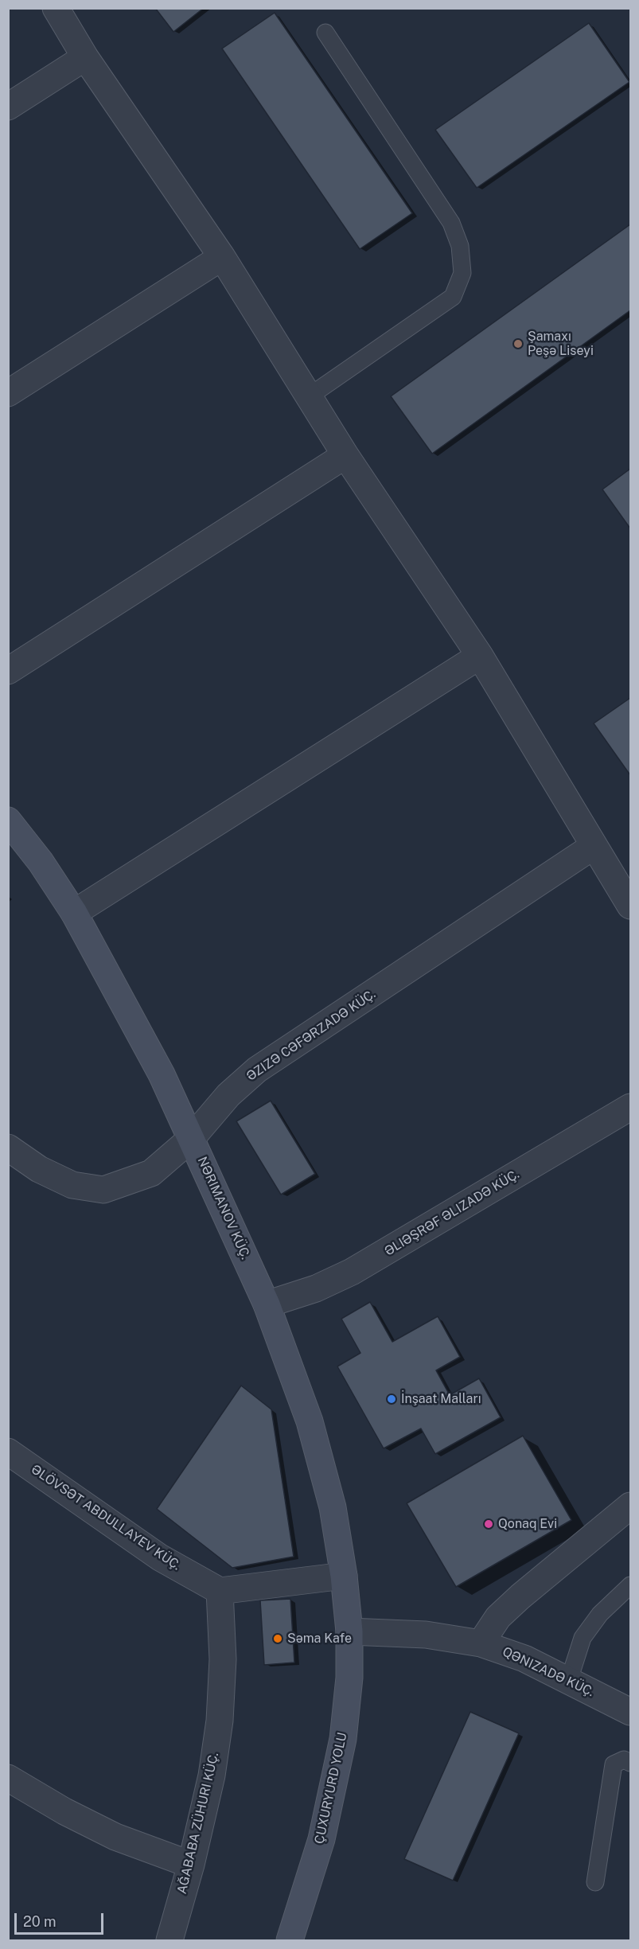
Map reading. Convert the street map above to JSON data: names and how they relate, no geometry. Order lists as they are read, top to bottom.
{
  "streets": {
    "main road": ["NƏRIMANOV KÜÇ.", "ÇUXURYURD YOLU"],
    "street": [
      "ƏZIZƏ CƏFƏRZADƏ KÜÇ.",
      "ƏLIƏŞRƏF ƏLIZADƏ KÜÇ.",
      "ƏLÖVSƏT ABDULLAYEV KÜÇ.",
      "QƏNIZADƏ KÜÇ.",
      "AĞABABA ZÜHURI KÜÇ."
    ]
  },
  "crossings": [
    ["ƏZIZƏ CƏFƏRZADƏ KÜÇ.", "NƏRIMANOV KÜÇ."],
    ["NƏRIMANOV KÜÇ.", "ƏLIƏŞRƏF ƏLIZADƏ KÜÇ."],
    ["NƏRIMANOV KÜÇ.", "QƏNIZADƏ KÜÇ."],
    ["NƏRIMANOV KÜÇ.", "ÇUXURYURD YOLU"],
    ["ƏLÖVSƏT ABDULLAYEV KÜÇ.", "AĞABABA ZÜHURI KÜÇ."],
    ["QƏNIZADƏ KÜÇ.", "ÇUXURYURD YOLU"]
  ],
  "places": [
    "Şamaxı Peşə Liseyi",
    "İnşaat Malları",
    "Qonaq Evi",
    "Səma Kafe"
  ],
  "scale_bar": "20 m"
}
